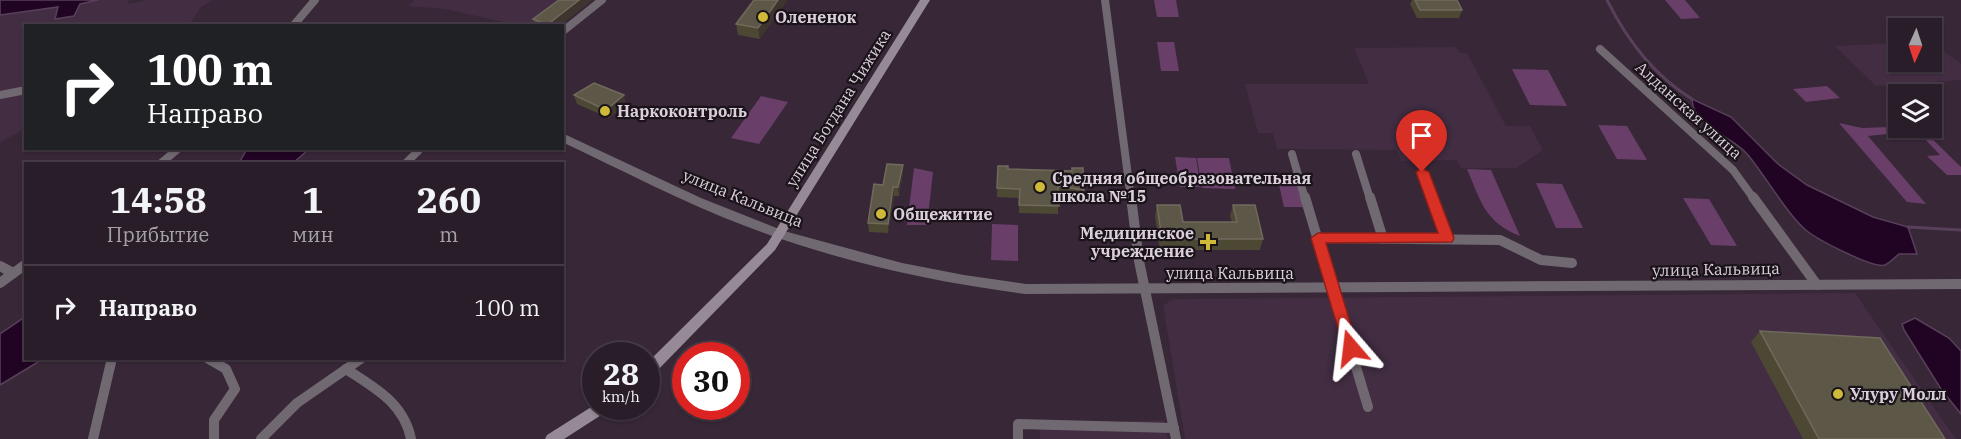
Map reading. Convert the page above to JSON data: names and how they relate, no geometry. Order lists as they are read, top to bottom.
{
  "streets": {
    "main road": ["улица Богдана Чижика"],
    "street": ["Алданская улица", "улица Кальвица"]
  },
  "crossings": [
    ["улица Богдана Чижика", "улица Кальвица"],
    ["Алданская улица", "улица Кальвица"]
  ],
  "places": {
    "other": [
      "Олененок",
      "Наркоконтроль",
      "Средняя общеобразовательная школа №15",
      "Общежитие",
      "Улуру Молл"
    ],
    "health": ["Медицинское учреждение"]
  },
  "north": "bottom",
  "page": {
    "turn": ["100 m", "Направо"],
    "eta": [
      "14:58",
      "Прибытие",
      "1",
      "мин",
      "260",
      "m"
    ],
    "list": [
      {
        "name": "Направо",
        "value": "100 m"
      }
    ],
    "speed": "28 km/h",
    "limit": "30"
  }
}
